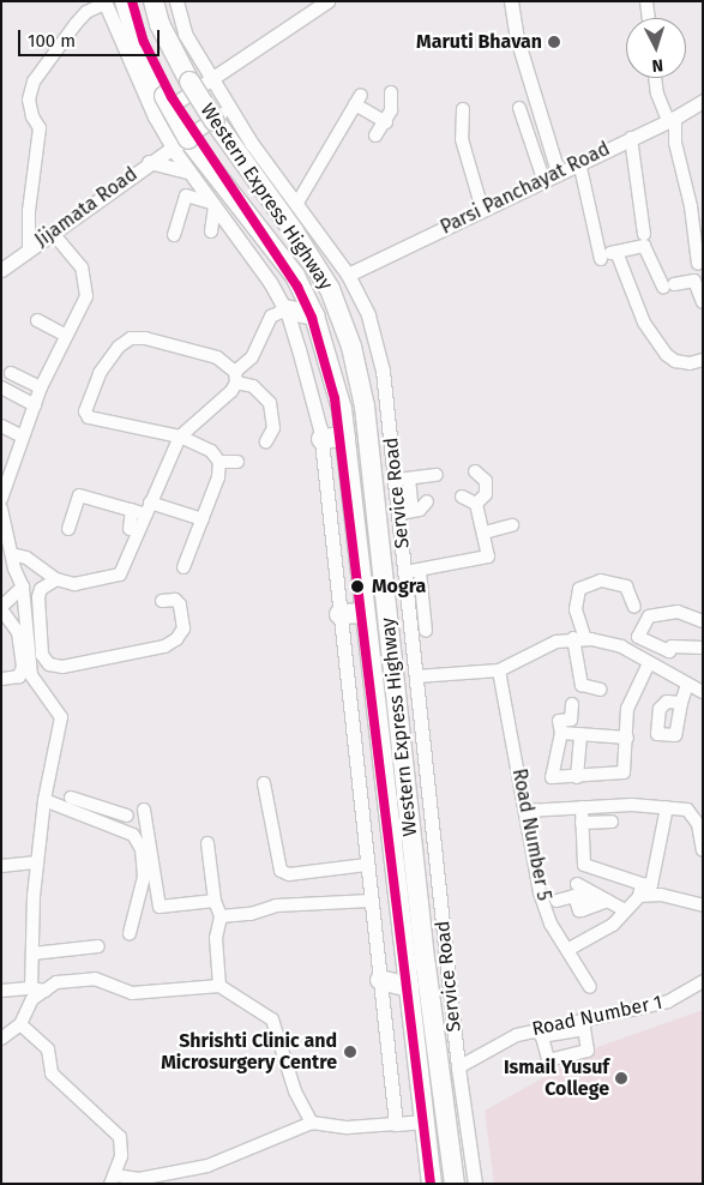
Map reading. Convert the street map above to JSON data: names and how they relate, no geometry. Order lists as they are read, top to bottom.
{
  "streets": {
    "highway": ["Western Express Highway"],
    "street": [
      "Parsi Panchayat Road",
      "Jijamata Road",
      "Service Road",
      "Road Number 5",
      "Road Number 1"
    ]
  },
  "crossings": [
    ["Parsi Panchayat Road", "Service Road"],
    ["Western Express Highway", "Jijamata Road"],
    ["Jijamata Road", "Service Road"],
    ["Service Road", "Road Number 1"]
  ],
  "places": [
    "Maruti Bhavan",
    "Mogra",
    "Shrishti Clinic and Microsurgery Centre",
    "Ismail Yusuf College"
  ],
  "scale_bar": "100 m",
  "north": "bottom"
}
